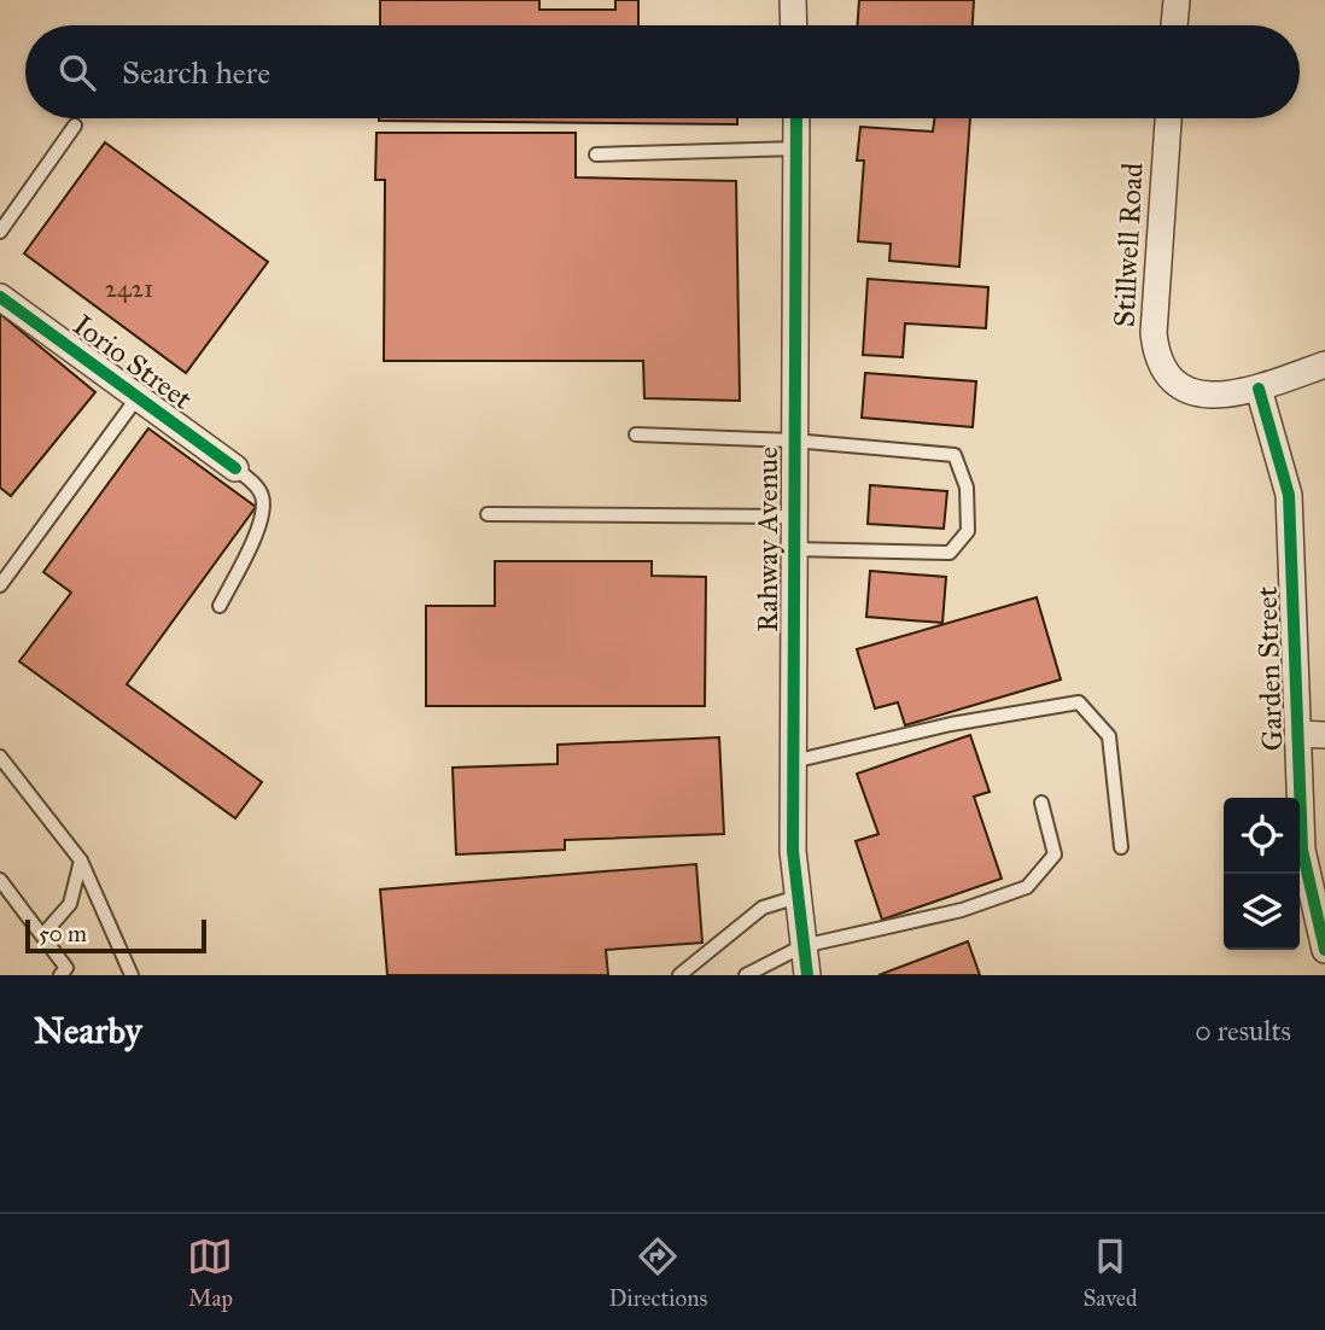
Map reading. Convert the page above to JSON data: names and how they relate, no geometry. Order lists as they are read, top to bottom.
{
  "streets": {
    "street": [
      "Stillwell Road",
      "Iorio Street",
      "Rahway Avenue",
      "Garden Street"
    ]
  },
  "crossings": [
    ["Stillwell Road", "Garden Street"]
  ],
  "house_numbers": ["2421"],
  "scale_bar": "50 m",
  "page": {
    "search": "Search here",
    "scale": "50 m",
    "heading": ["Nearby", "0 results"],
    "nav": ["Map", "Directions", "Saved"]
  }
}
